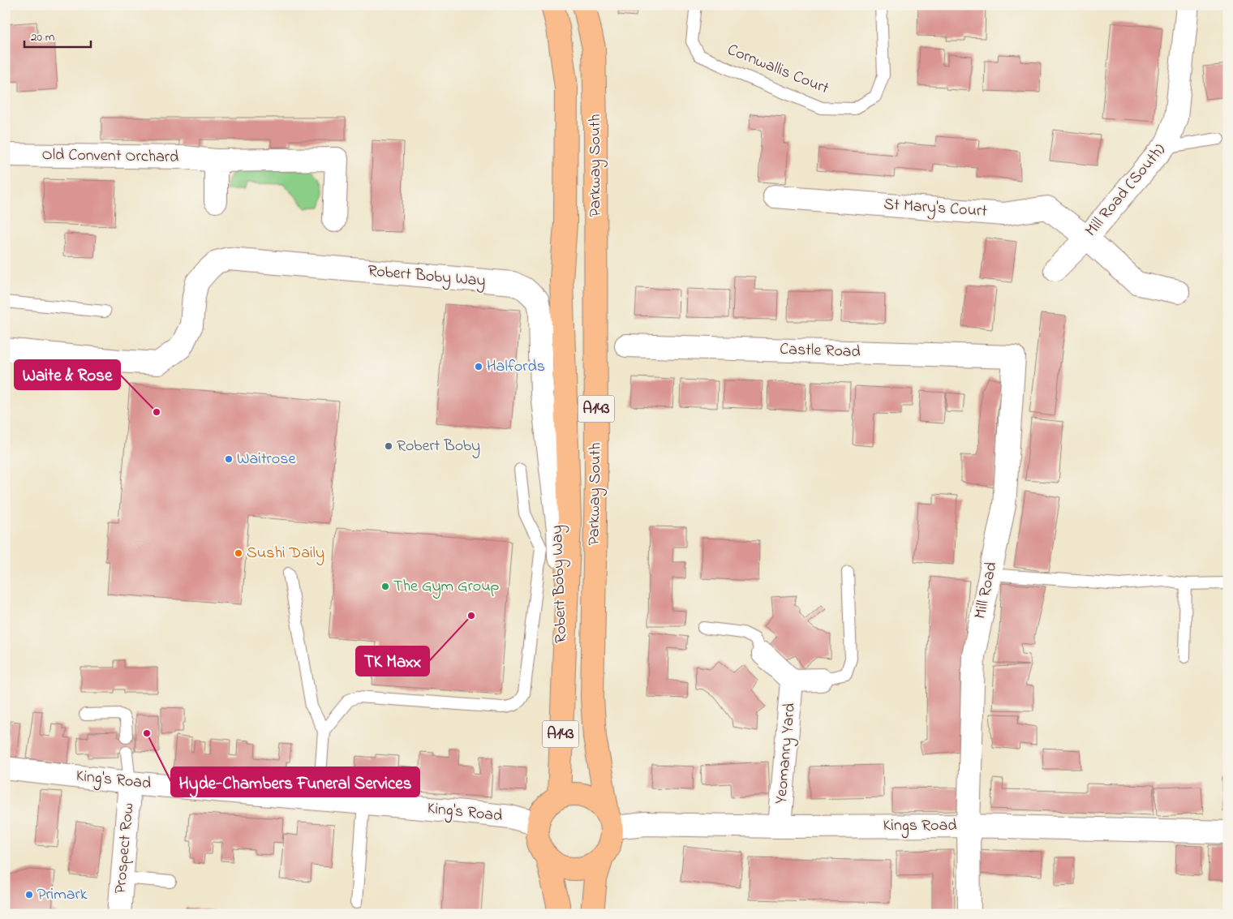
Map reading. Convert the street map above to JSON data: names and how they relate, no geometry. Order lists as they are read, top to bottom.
{
  "streets": {
    "main road": ["Parkway South", "A143"],
    "street": [
      "Old Convent Orchard",
      "Mill Road (South)",
      "St Mary's Court",
      "Robert Boby Way",
      "Castle Road",
      "Mill Road",
      "Yeomanry Yard",
      "King's Road",
      "Kings Road",
      "Prospect Row"
    ],
    "lane": ["Cornwallis Court"]
  },
  "crossings": [
    ["Parkway South", "Robert Boby Way"],
    ["Parkway South", "King's Road"],
    ["Parkway South", "Kings Road"],
    ["Mill Road (South)", "St Mary's Court"],
    ["Castle Road", "Mill Road"],
    ["Mill Road", "Kings Road"],
    ["Yeomanry Yard", "Kings Road"],
    ["King's Road", "Kings Road"],
    ["King's Road", "Prospect Row"]
  ],
  "places": [
    "Halfords",
    "Waite & Rose",
    "Robert Boby",
    "Waitrose",
    "Sushi Daily",
    "The Gym Group",
    "TK Maxx",
    "Hyde-Chambers Funeral Services",
    "Primark"
  ],
  "scale_bar": "20 m"
}
